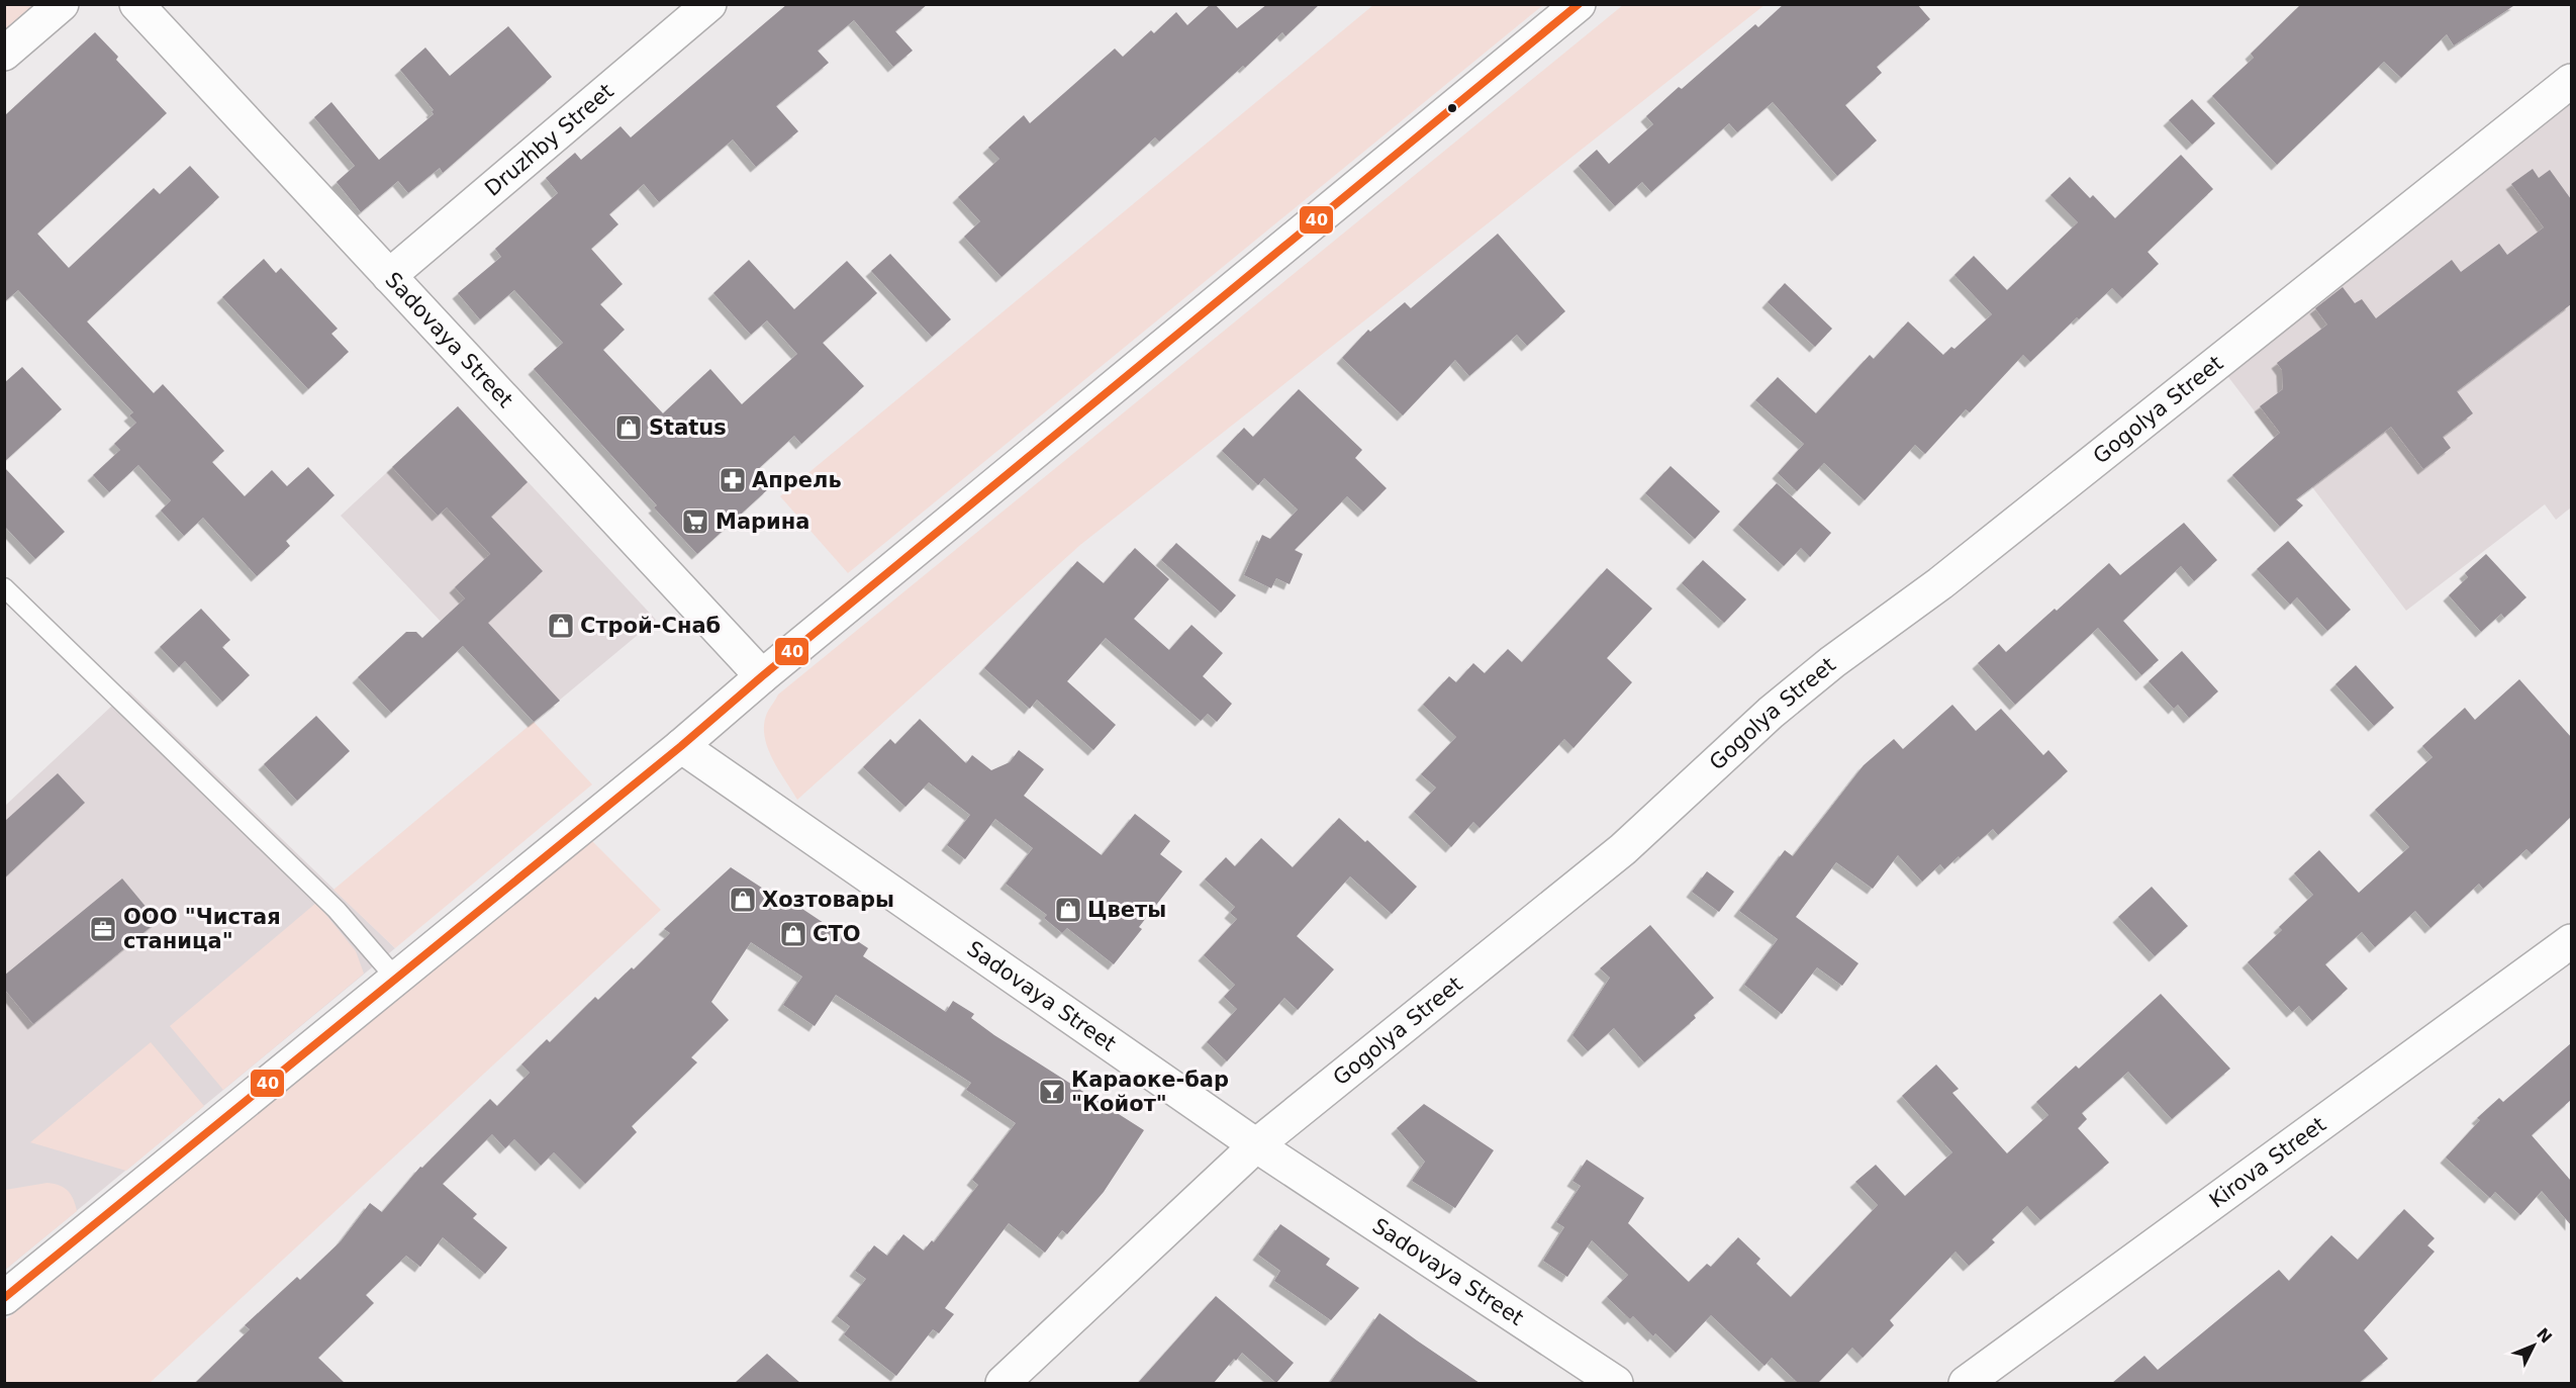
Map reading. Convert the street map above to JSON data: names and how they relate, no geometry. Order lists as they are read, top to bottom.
{
  "streets": {
    "street": [
      "Druzhby Street",
      "Sadovaya Street",
      "Gogolya Street",
      "Kirova Street"
    ]
  },
  "crossings": [
    ["Druzhby Street", "Sadovaya Street"],
    ["Sadovaya Street", "Gogolya Street"]
  ],
  "places": {
    "shop": [
      "Status",
      "Строй-Снаб",
      "Хозтовары",
      "Цветы",
      "СТО"
    ],
    "pharmacy": ["Апрель"],
    "supermarket": ["Марина"],
    "office": ["ООО \"Чистая станица\""],
    "bar": ["Караоке-бар \"Койот\""]
  },
  "lines": ["transit line 40"],
  "north": "top right"
}
